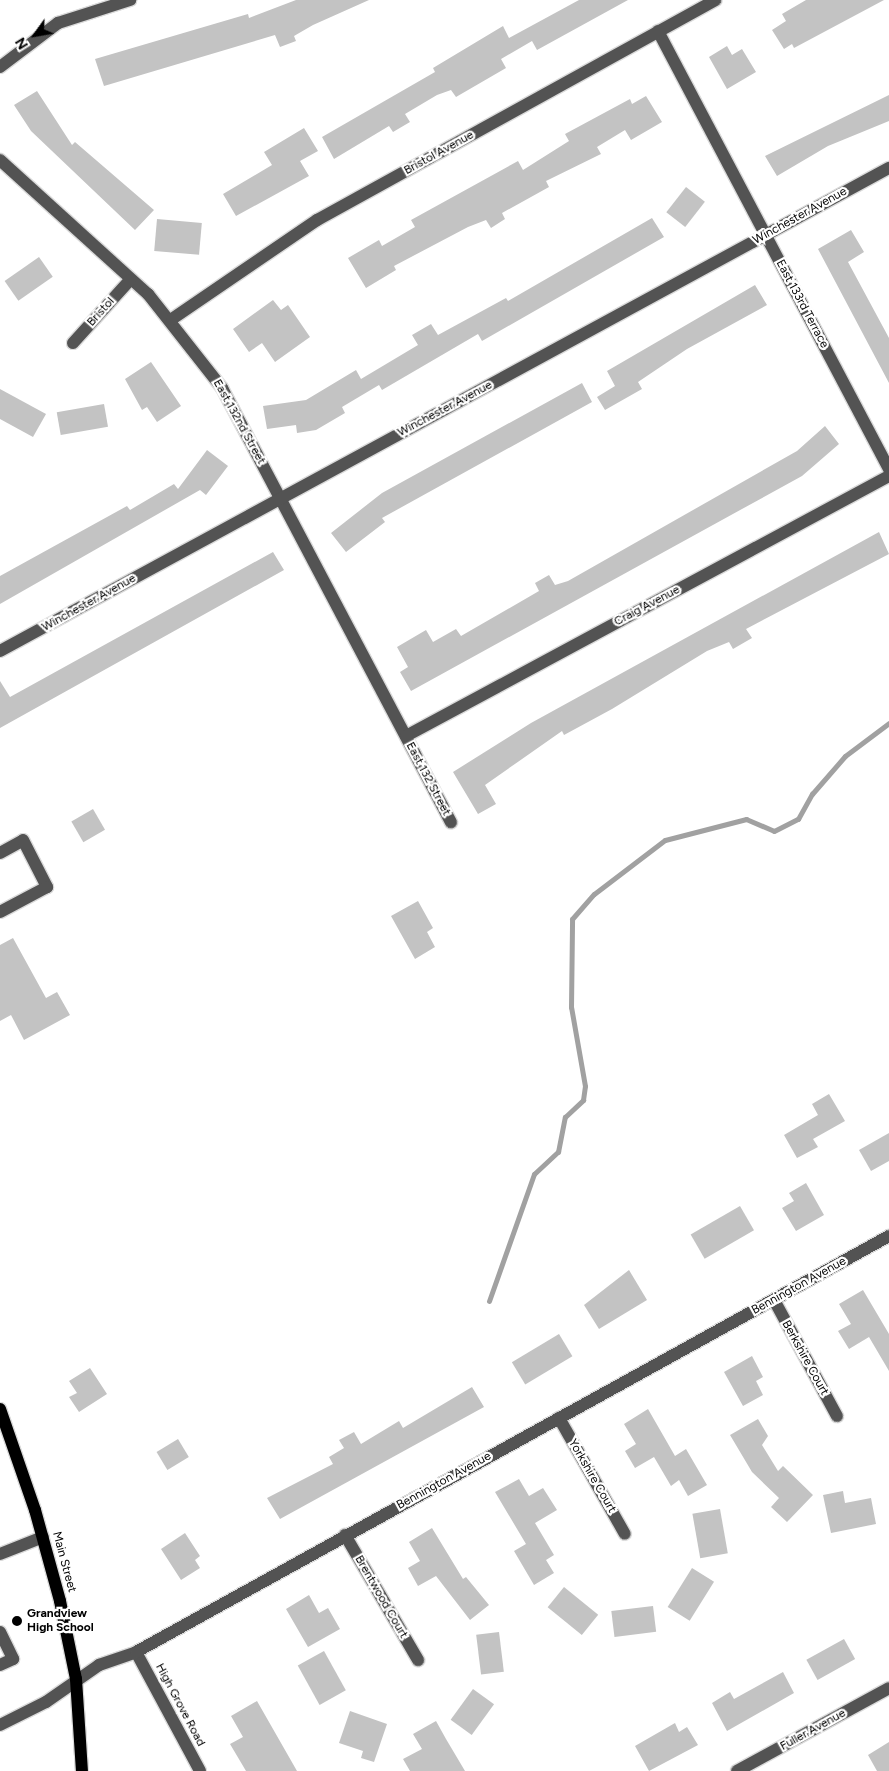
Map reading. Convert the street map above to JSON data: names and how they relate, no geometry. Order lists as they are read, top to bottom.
{
  "streets": {
    "main road": ["Main Street"],
    "street": [
      "Bristol Avenue",
      "Winchester Avenue",
      "East 133rd Terrace",
      "Bristol",
      "East 132nd Street",
      "Craig Avenue",
      "East 132 Street",
      "Bennington Avenue",
      "Berkshire Court",
      "Yorkshire Court",
      "Brentwood Court",
      "High Grove Road",
      "Fuller Avenue"
    ]
  },
  "crossings": [
    ["Bristol Avenue", "East 133rd Terrace"],
    ["Bristol Avenue", "East 132nd Street"],
    ["Winchester Avenue", "East 133rd Terrace"],
    ["Winchester Avenue", "East 132nd Street"],
    ["Bristol", "East 132nd Street"],
    ["East 132nd Street", "Craig Avenue"],
    ["East 132nd Street", "East 132 Street"],
    ["Craig Avenue", "East 132 Street"],
    ["Bennington Avenue", "Berkshire Court"],
    ["Bennington Avenue", "Yorkshire Court"],
    ["Bennington Avenue", "Main Street"],
    ["Bennington Avenue", "Brentwood Court"],
    ["Bennington Avenue", "High Grove Road"]
  ],
  "places": ["Grandview High School"],
  "north": "bottom left"
}
